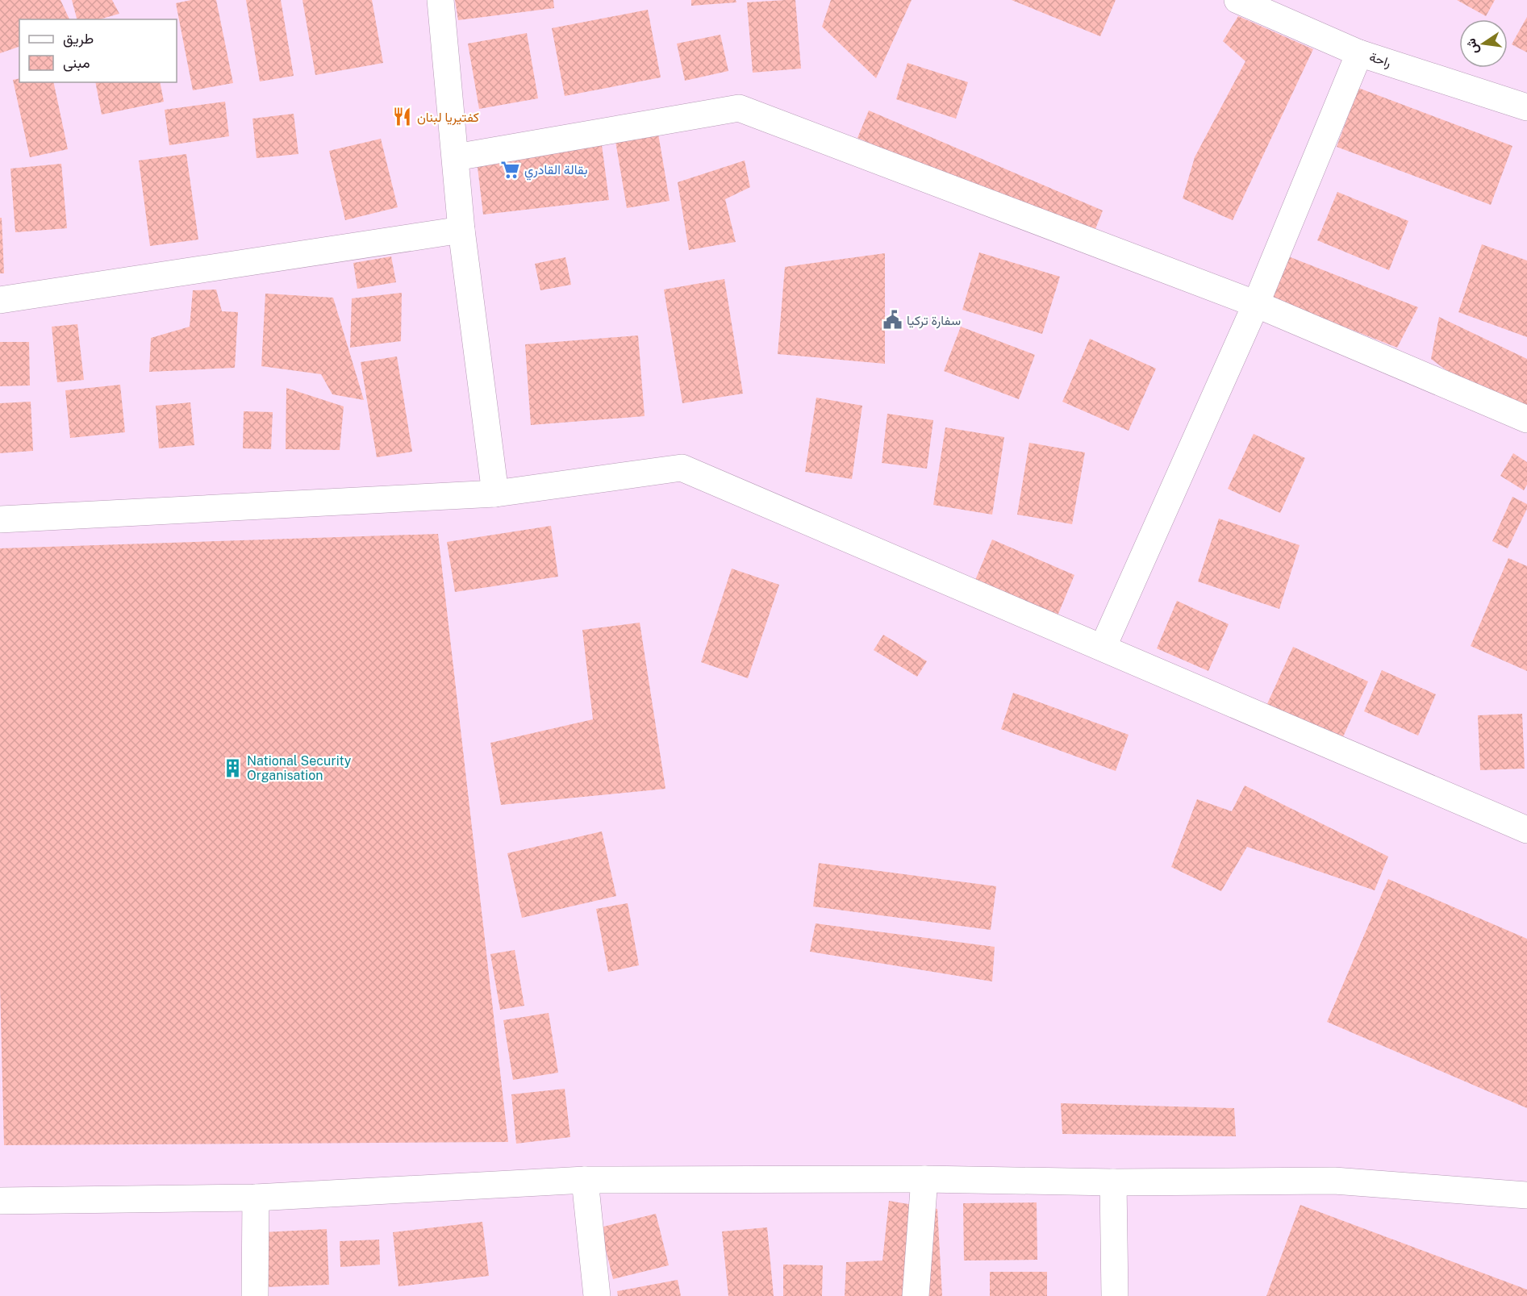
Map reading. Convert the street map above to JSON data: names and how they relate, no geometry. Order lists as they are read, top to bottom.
{
  "streets": {
    "street": ["راحة"]
  },
  "places": {
    "restaurant": ["كفتيريا لبنان"],
    "supermarket": ["بقالة القادري"],
    "public building": ["سفارة تركيا"],
    "building": ["National Security Organisation"]
  },
  "legend": ["طريق", "مبنى"],
  "north": "left"
}
